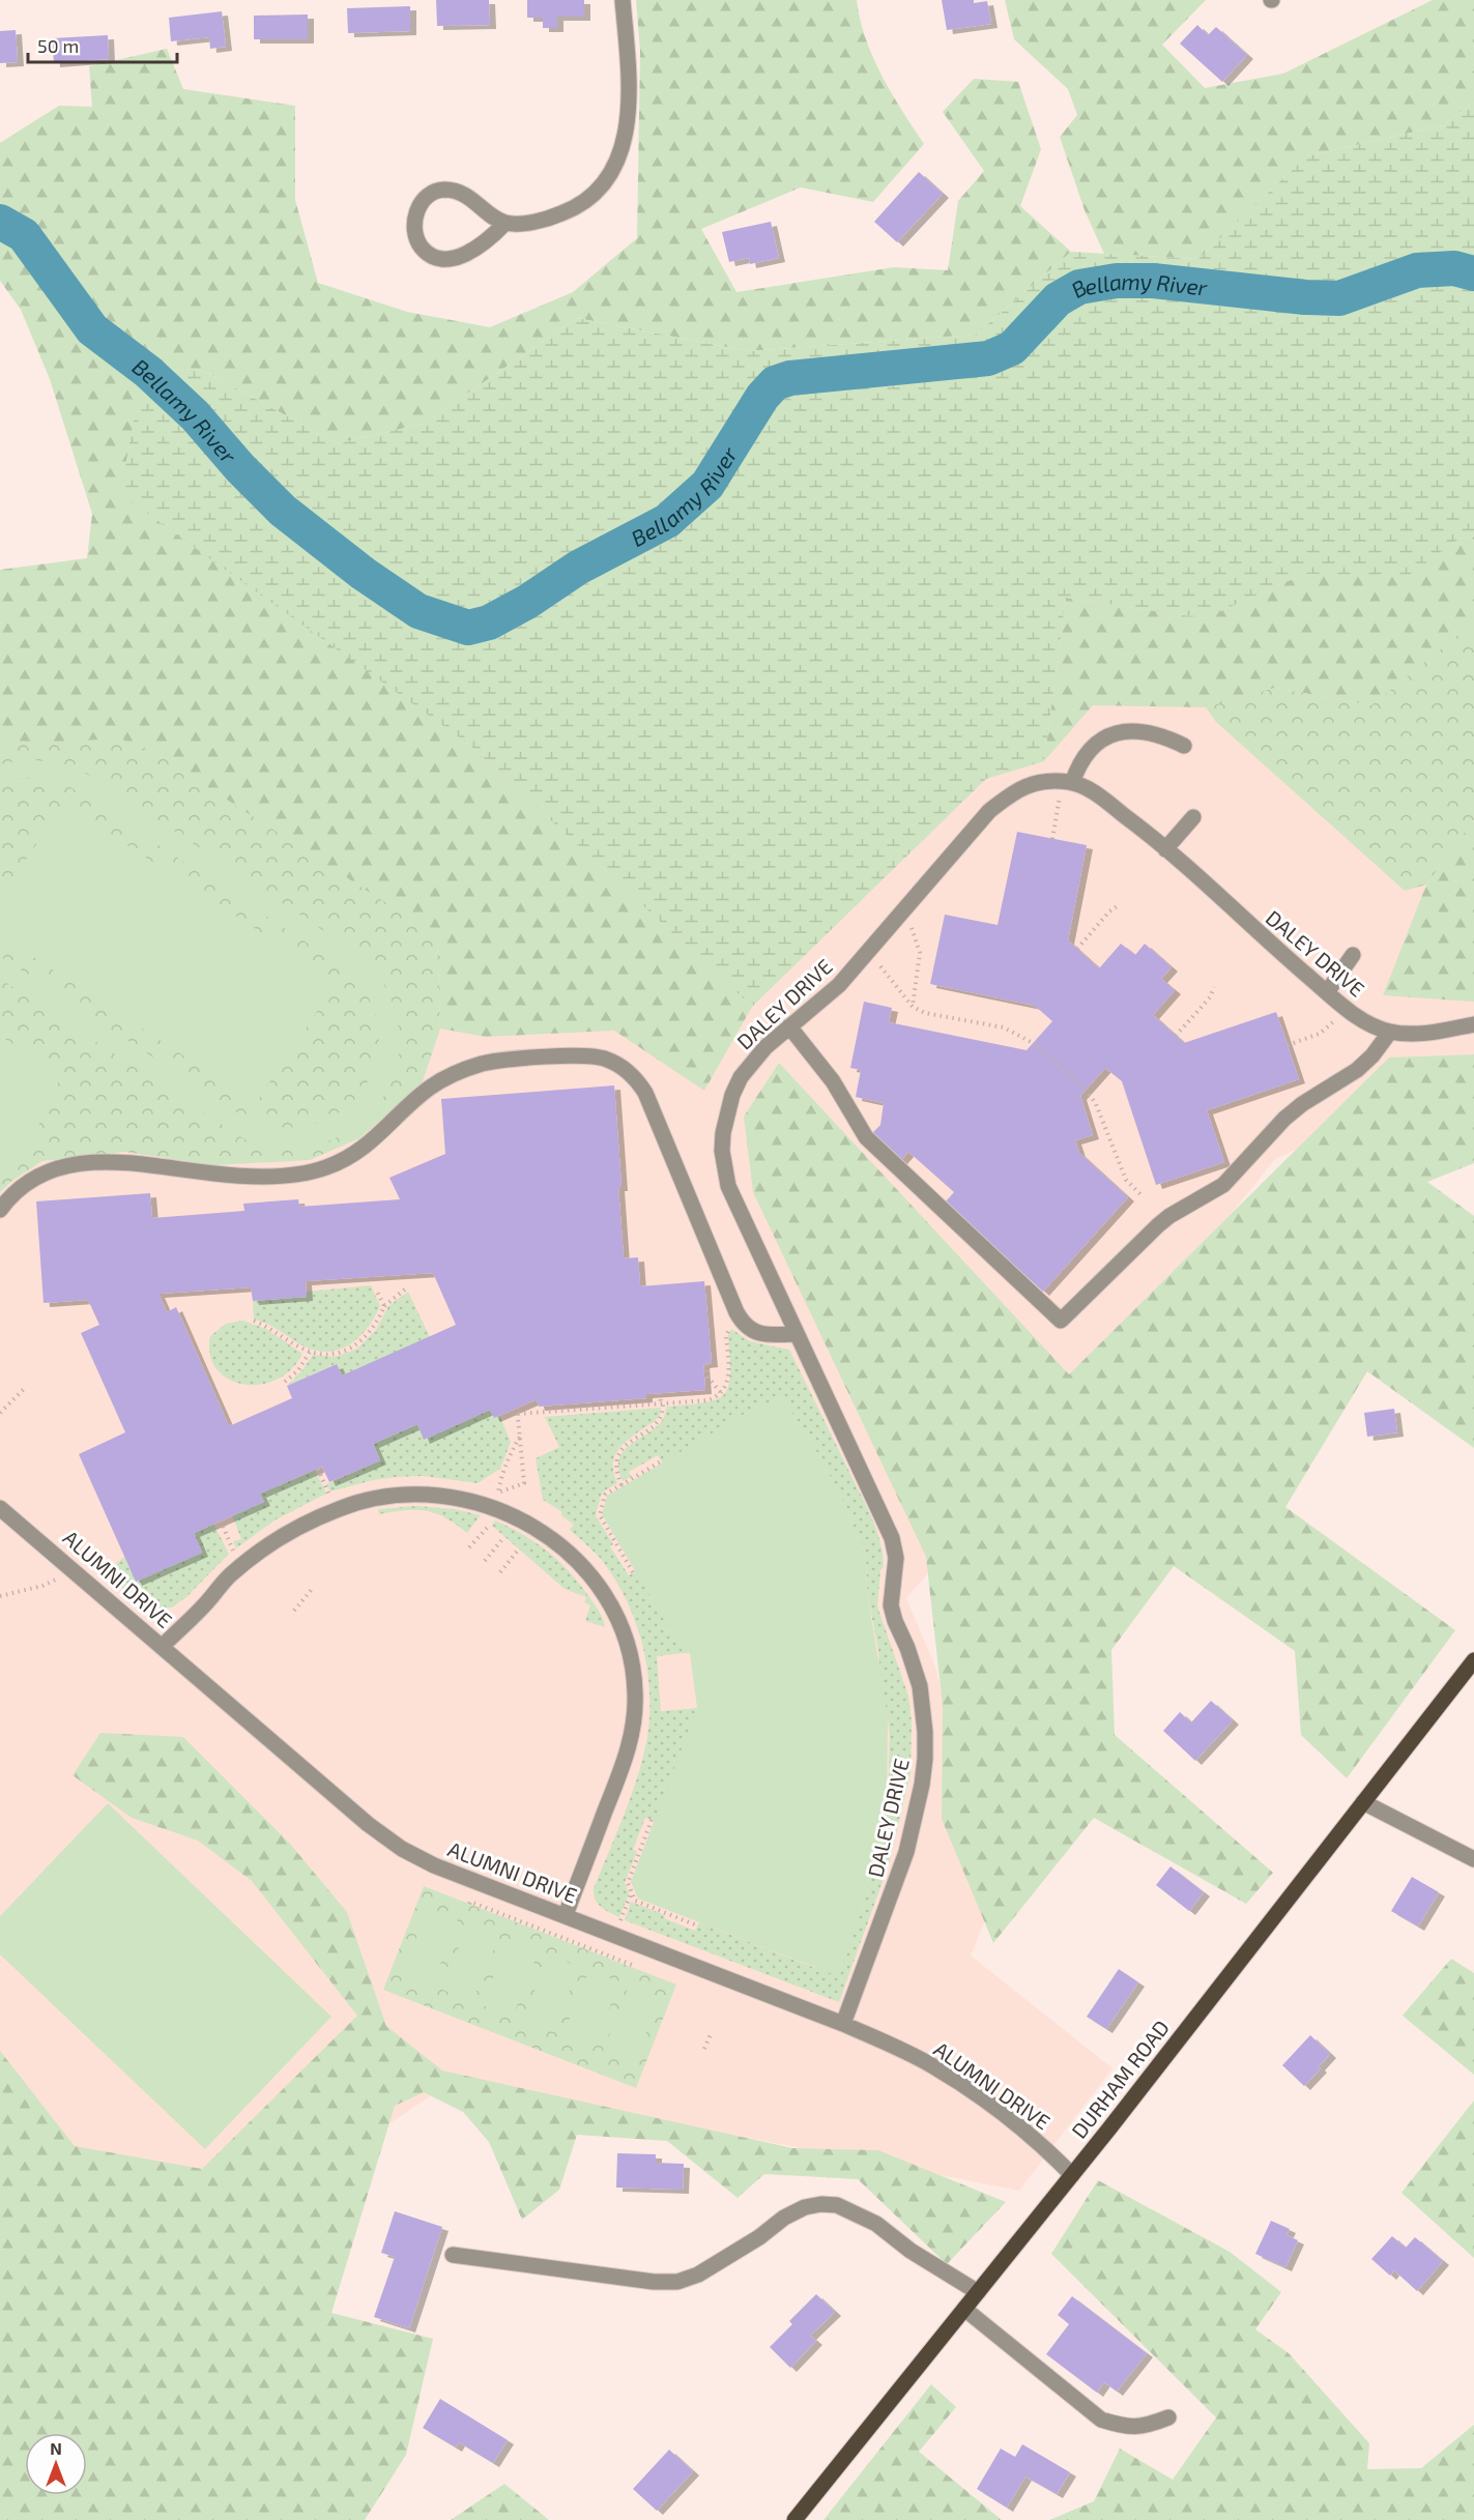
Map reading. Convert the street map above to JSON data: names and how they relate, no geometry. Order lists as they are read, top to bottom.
{
  "streets": {
    "main road": ["DURHAM ROAD"],
    "street": ["DALEY DRIVE", "ALUMNI DRIVE"]
  },
  "crossings": [
    ["DALEY DRIVE", "ALUMNI DRIVE"],
    ["ALUMNI DRIVE", "DURHAM ROAD"]
  ],
  "water": ["Bellamy River"],
  "scale_bar": "50 m",
  "north": "top"
}
